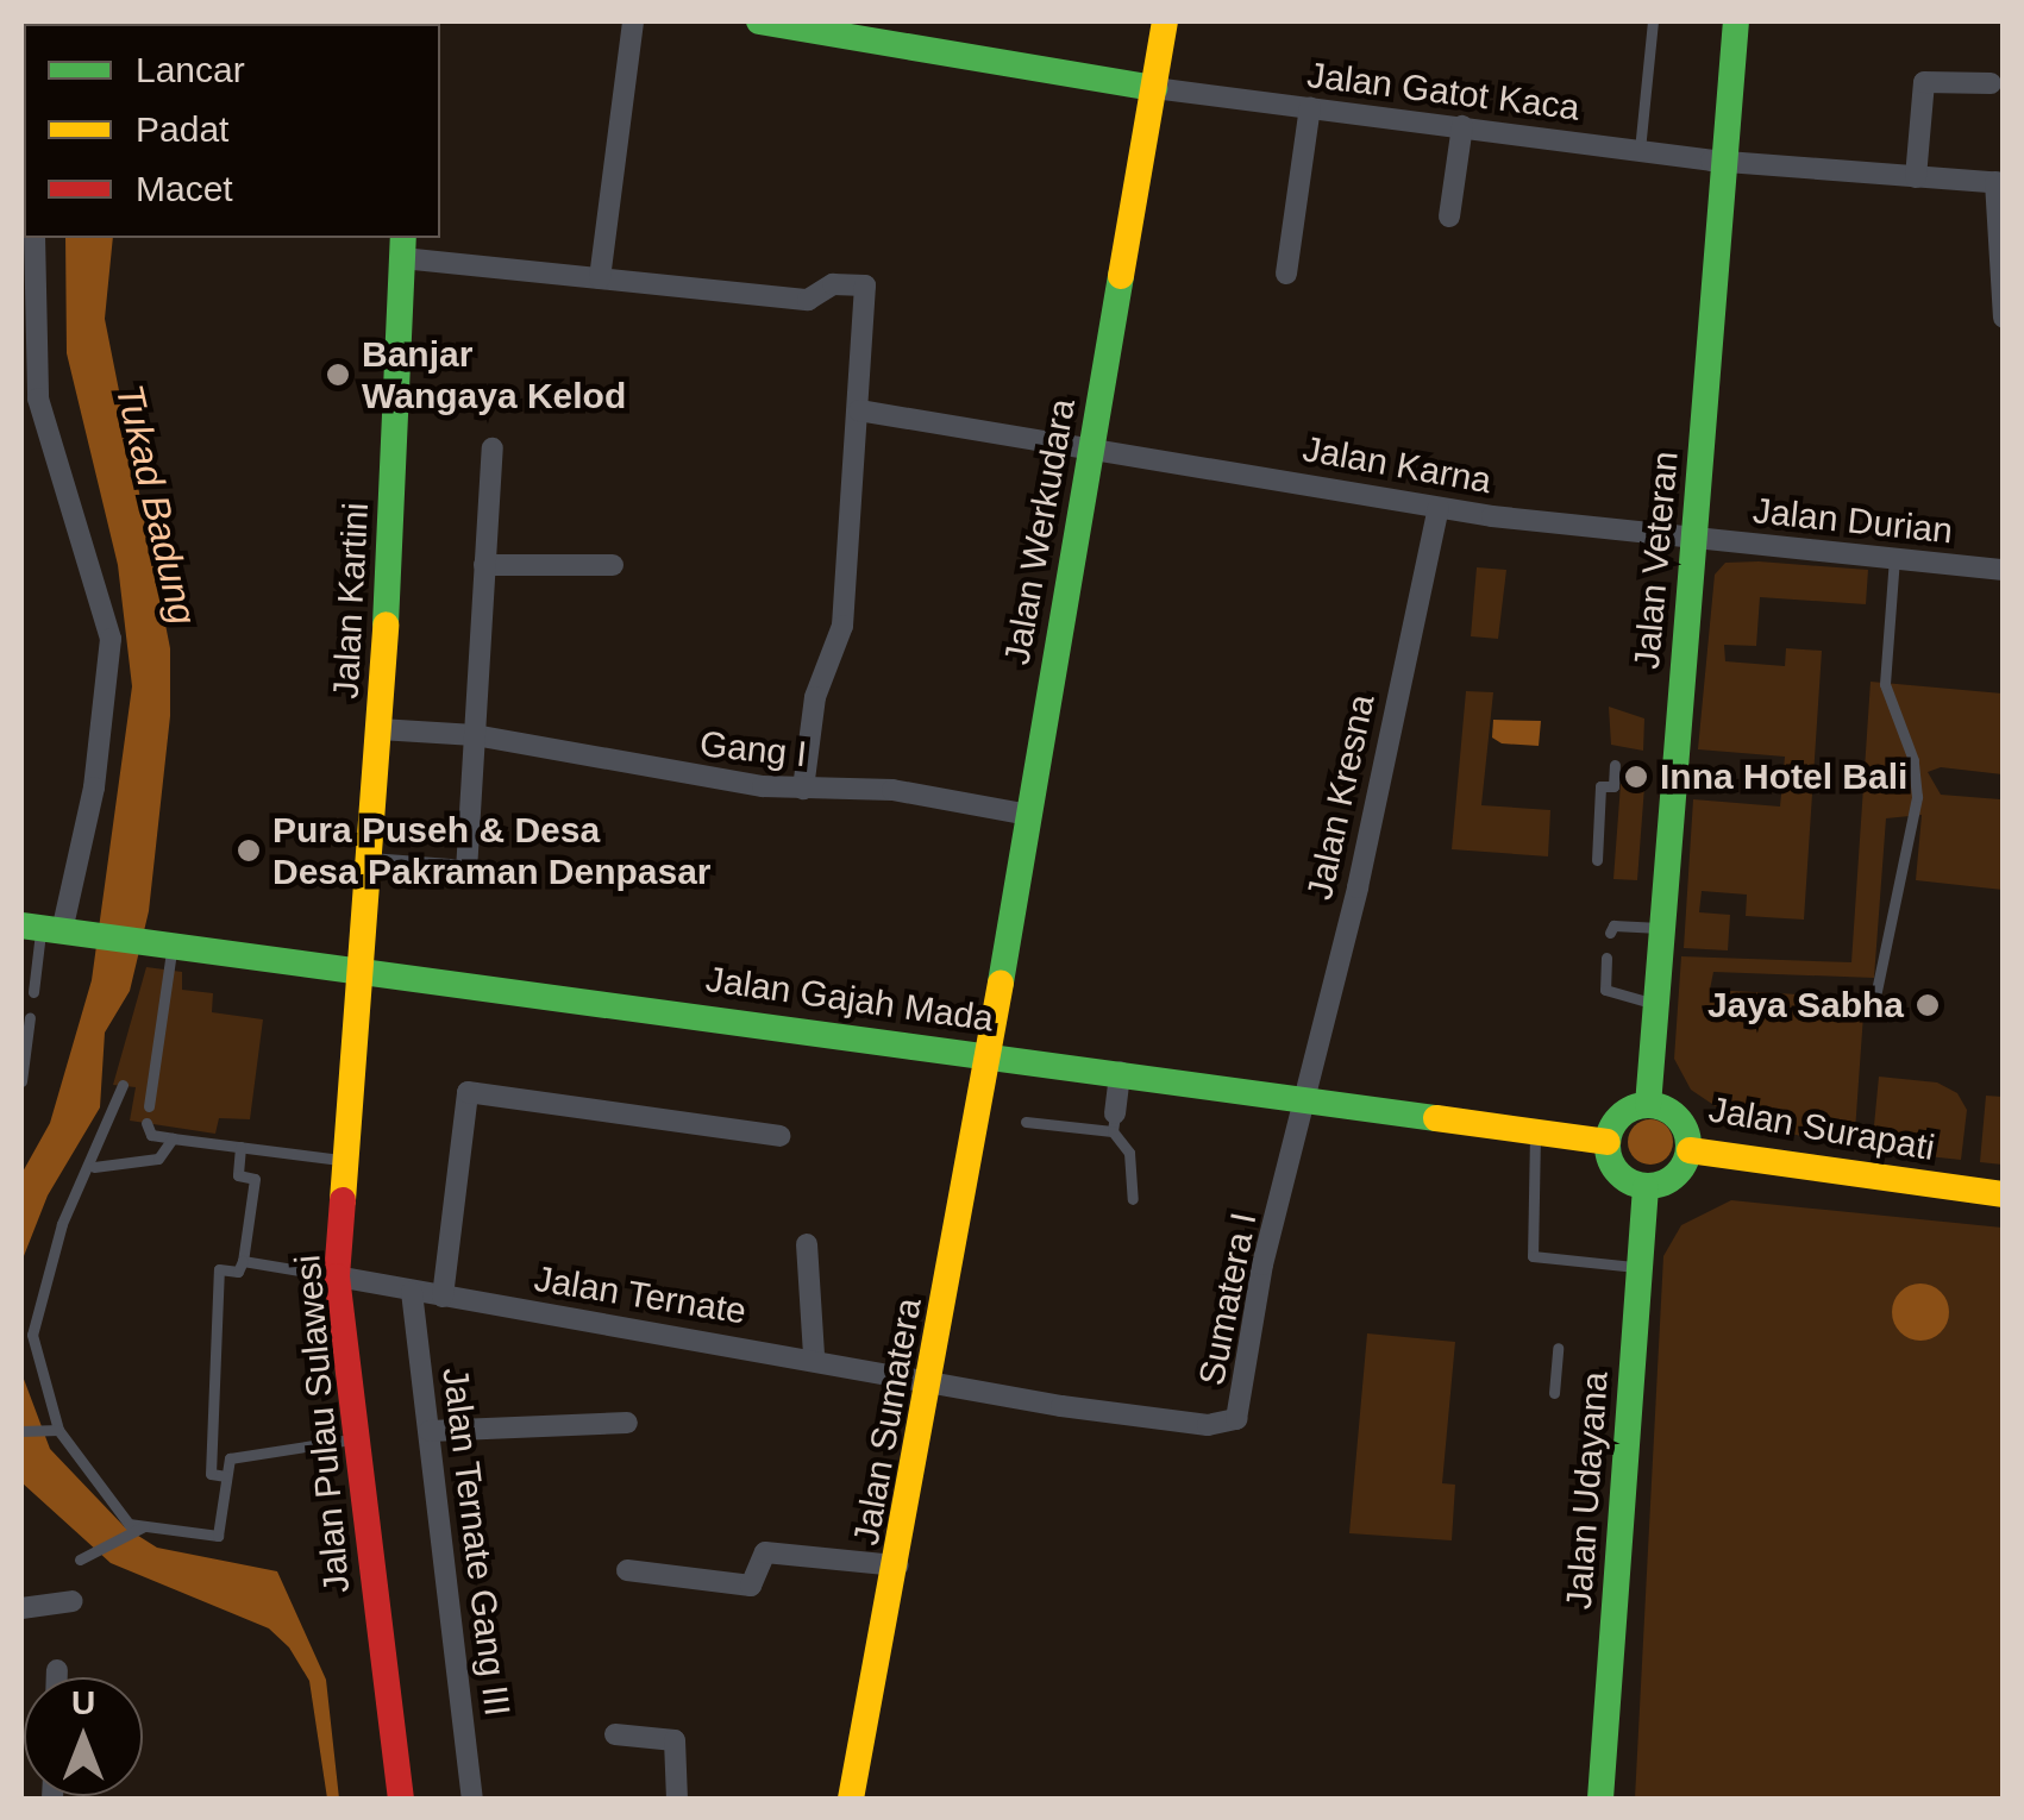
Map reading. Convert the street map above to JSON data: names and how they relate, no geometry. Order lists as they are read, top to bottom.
{
  "streets": {
    "main road": [
      "Jalan Werkudara",
      "Jalan Veteran",
      "Jalan Kartini",
      "Jalan Gajah Mada",
      "Jalan Surapati",
      "Jalan Sumatera",
      "Jalan Pulau Sulawesi",
      "Jalan Udayana"
    ],
    "street": [
      "Jalan Gatot Kaca",
      "Jalan Karna",
      "Jalan Durian",
      "Gang I",
      "Jalan Kresna",
      "Jalan Ternate",
      "Sumatera I",
      "Jalan Ternate Gang III"
    ]
  },
  "crossings": [
    ["Jalan Gatot Kaca", "Jalan Werkudara"],
    ["Jalan Gatot Kaca", "Jalan Veteran"],
    ["Jalan Karna", "Jalan Durian"],
    ["Jalan Karna", "Jalan Werkudara"],
    ["Jalan Karna", "Jalan Veteran"],
    ["Jalan Karna", "Jalan Kresna"],
    ["Jalan Durian", "Jalan Veteran"],
    ["Jalan Werkudara", "Gang I"],
    ["Jalan Werkudara", "Jalan Gajah Mada"],
    ["Jalan Werkudara", "Jalan Sumatera"],
    ["Jalan Veteran", "Jalan Gajah Mada"],
    ["Jalan Veteran", "Jalan Surapati"],
    ["Jalan Veteran", "Jalan Udayana"],
    ["Jalan Kartini", "Gang I"],
    ["Jalan Kartini", "Jalan Gajah Mada"],
    ["Jalan Kartini", "Jalan Pulau Sulawesi"],
    ["Jalan Kresna", "Jalan Gajah Mada"],
    ["Jalan Kresna", "Sumatera I"],
    ["Jalan Gajah Mada", "Jalan Surapati"],
    ["Jalan Gajah Mada", "Sumatera I"],
    ["Jalan Gajah Mada", "Jalan Sumatera"],
    ["Jalan Gajah Mada", "Jalan Pulau Sulawesi"],
    ["Jalan Gajah Mada", "Jalan Udayana"],
    ["Jalan Surapati", "Jalan Udayana"],
    ["Jalan Ternate", "Sumatera I"],
    ["Jalan Ternate", "Jalan Sumatera"],
    ["Jalan Ternate", "Jalan Pulau Sulawesi"],
    ["Jalan Ternate", "Jalan Ternate Gang III"],
    ["Sumatera I", "Jalan Sumatera"]
  ],
  "water": ["Tukad Badung"],
  "places": [
    "Banjar Wangaya Kelod",
    "Inna Hotel Bali",
    "Pura Puseh & Desa Desa Pakraman Denpasar",
    "Jaya Sabha"
  ],
  "legend": ["Lancar", "Padat", "Macet"],
  "north": "top"
}
